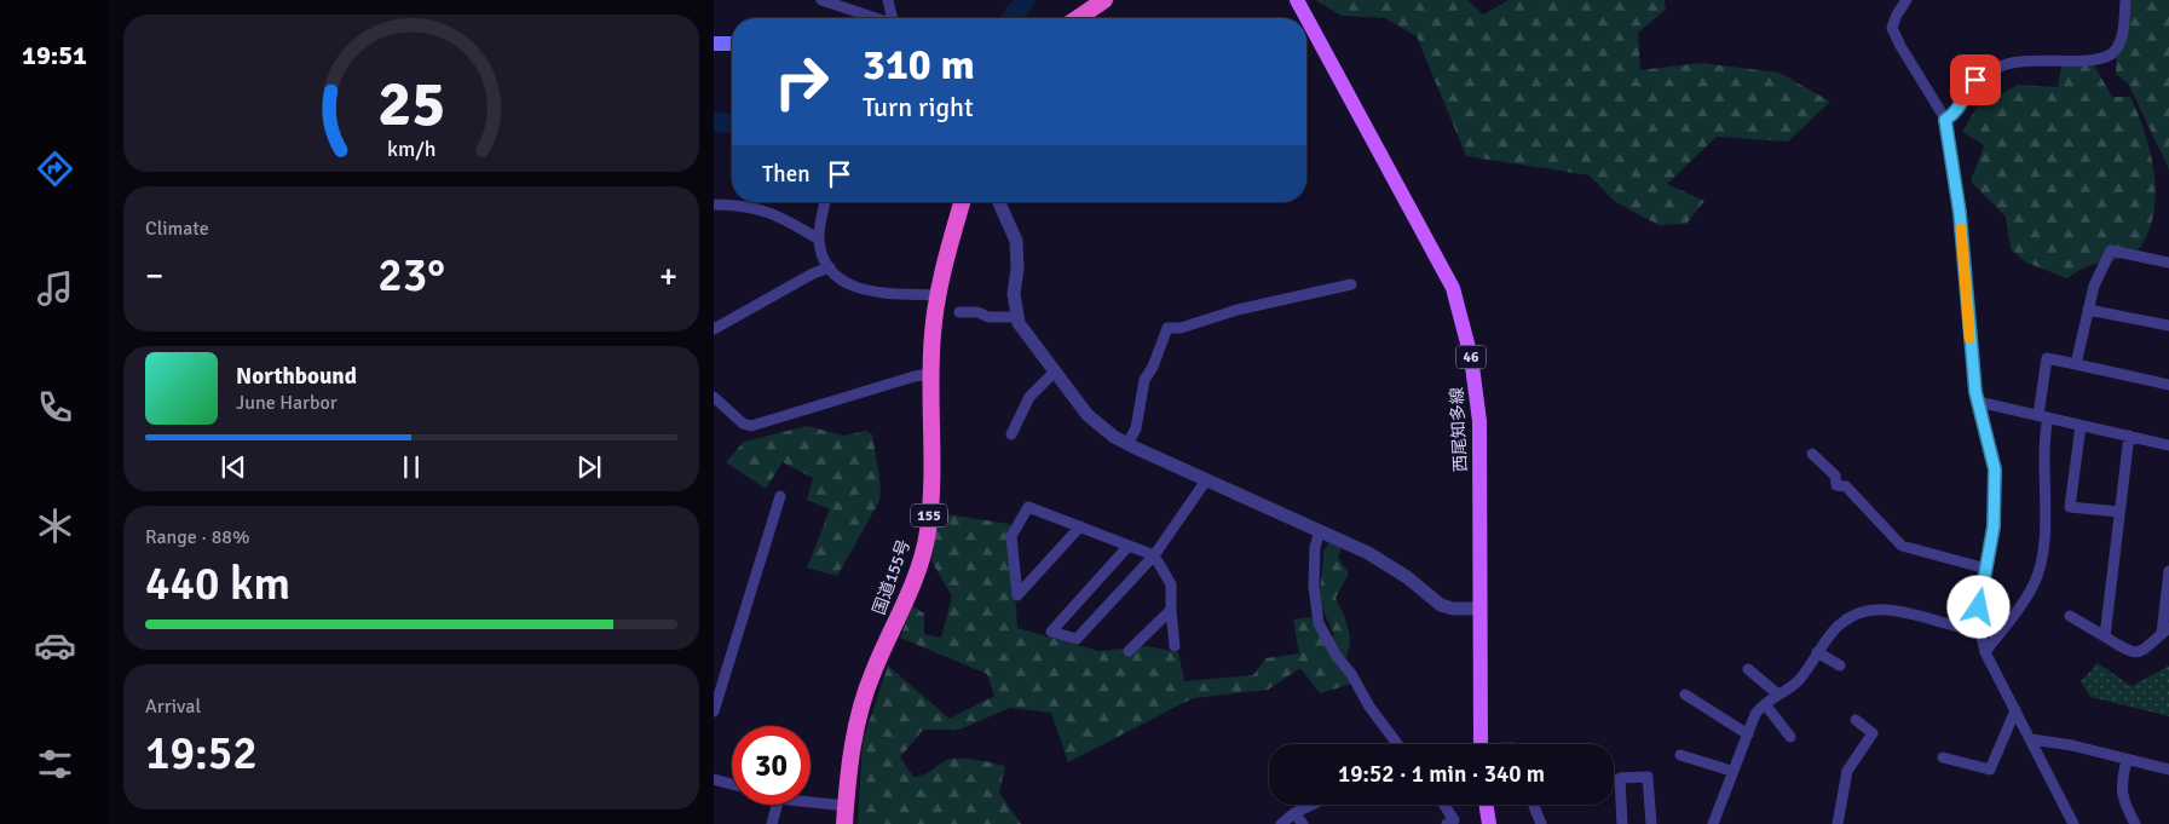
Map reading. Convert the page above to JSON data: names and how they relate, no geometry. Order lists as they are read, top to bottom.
{
  "streets": {
    "highway": ["155", "国道155号"],
    "main road": ["46", "西尾知多線"]
  },
  "page": {
    "tabs": "19:51",
    "turn": ["310 m", "Turn right"],
    "then": "Then",
    "tile": [
      "Climate",
      ["Range · 88%", "440 km"],
      ["Arrival", "19:52"]
    ],
    "heat": ["−", "23°", "+"],
    "song": ["Northbound", "June Harbor"],
    "limit": "30",
    "trip": "19:52 · 1 min · 340 m",
    "gauge": ["25", "km/h"]
  }
}
